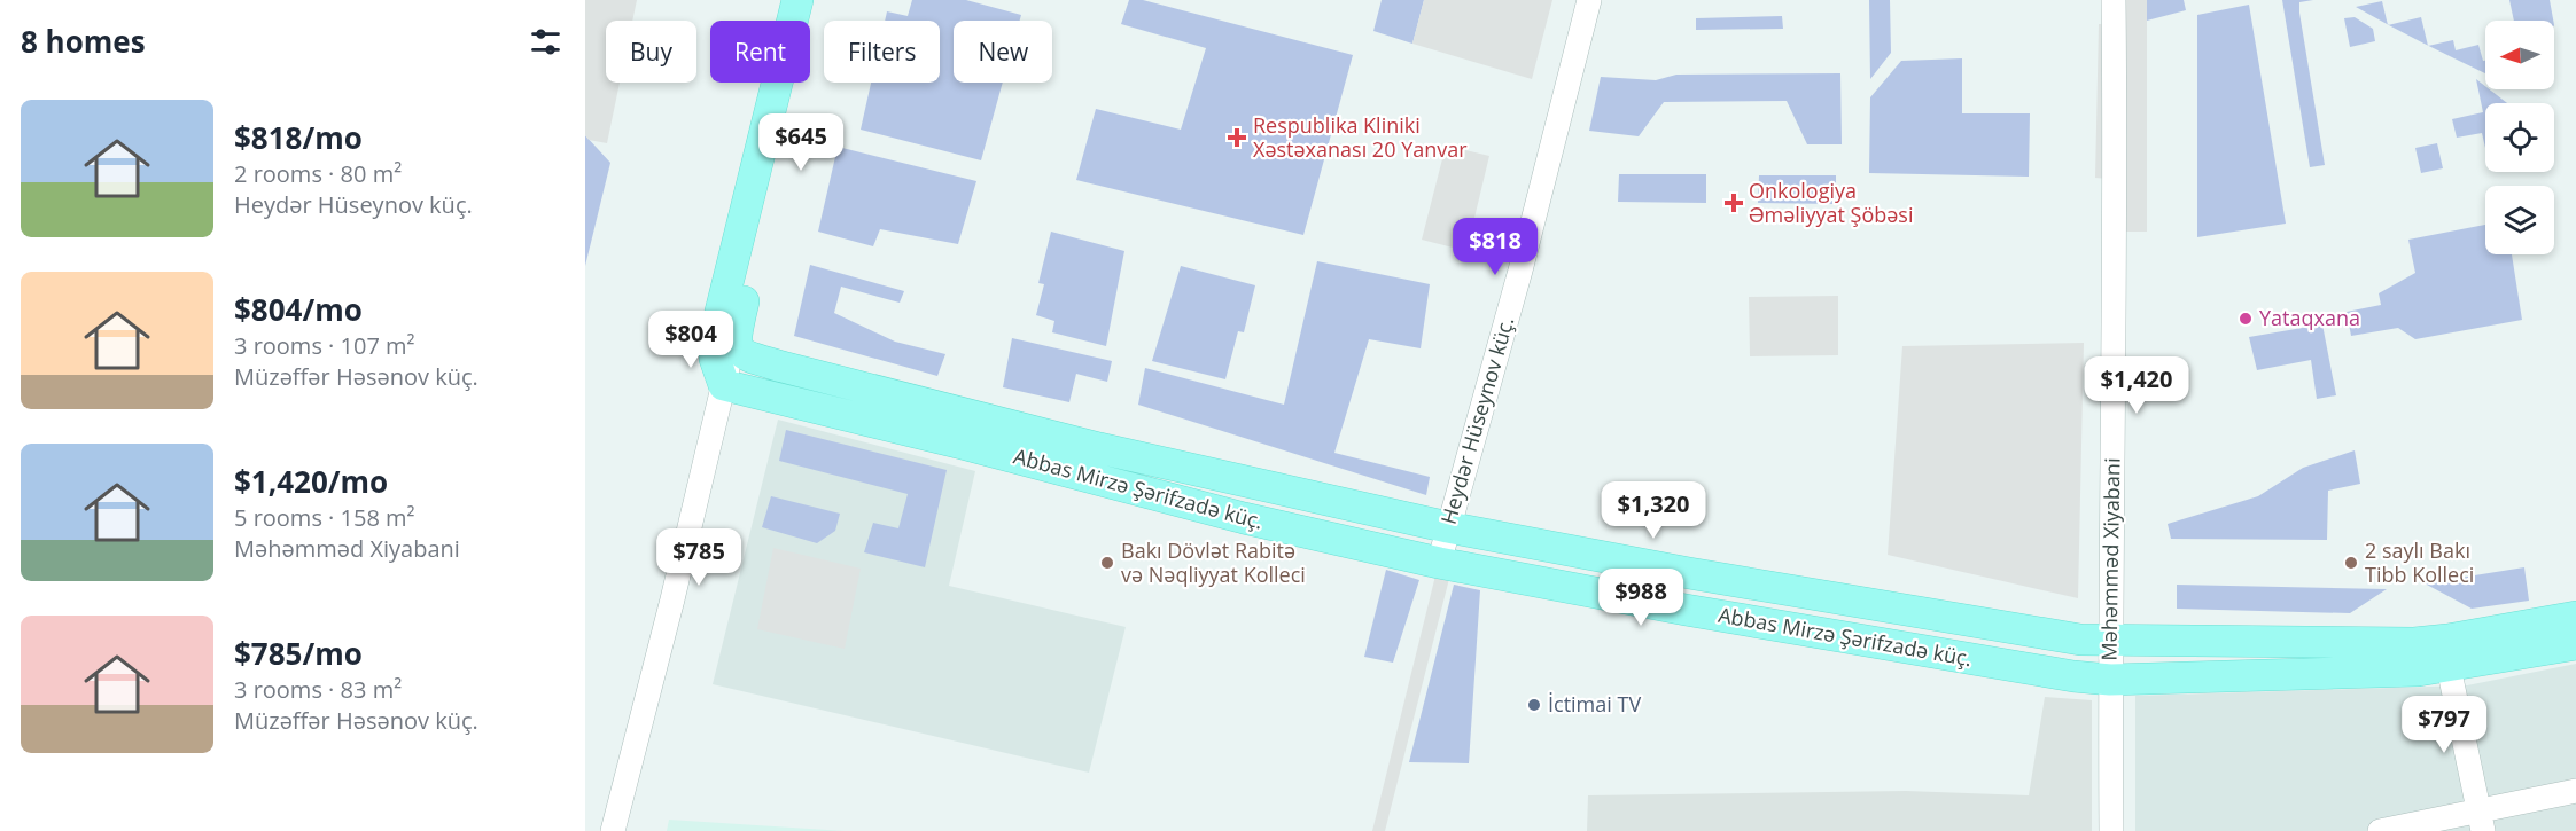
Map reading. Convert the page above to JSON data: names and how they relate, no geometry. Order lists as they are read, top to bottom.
{
  "streets": {
    "main road": ["Abbas Mirzə Şərifzadə küç."],
    "street": ["Heydər Hüseynov küç.", "Məhəmməd Xiyabani"]
  },
  "crossings": [
    ["Heydər Hüseynov küç.", "Abbas Mirzə Şərifzadə küç."],
    ["Abbas Mirzə Şərifzadə küç.", "Məhəmməd Xiyabani"]
  ],
  "places": {
    "health": ["Respublika Kliniki Xəstəxanası 20 Yanvar", "Onkologiya Əməliyyat Şöbəsi"],
    "other": [
      "Yataqxana",
      "Bakı Dövlət Rabitə və Nəqliyyat Kolleci",
      "2 saylı Bakı Tibb Kolleci",
      "İctimai TV"
    ]
  },
  "north": "left",
  "page": {
    "heading": "8 homes",
    "chip": [
      "Buy",
      "Rent",
      "Filters",
      "New"
    ],
    "list": [
      {
        "name": "$818/mo",
        "note": "2 rooms · 80 m² · Heydər Hüseynov küç."
      },
      {
        "name": "$804/mo",
        "note": "3 rooms · 107 m² · Müzəffər Həsənov küç."
      },
      {
        "name": "$1,420/mo",
        "note": "5 rooms · 158 m² · Məhəmməd Xiyabani"
      },
      {
        "name": "$785/mo",
        "note": "3 rooms · 83 m² · Müzəffər Həsənov küç."
      }
    ],
    "price": [
      "$645",
      "$818",
      "$804",
      "$1,420",
      "$1,320",
      "$785",
      "$988",
      "$797"
    ]
  }
}
